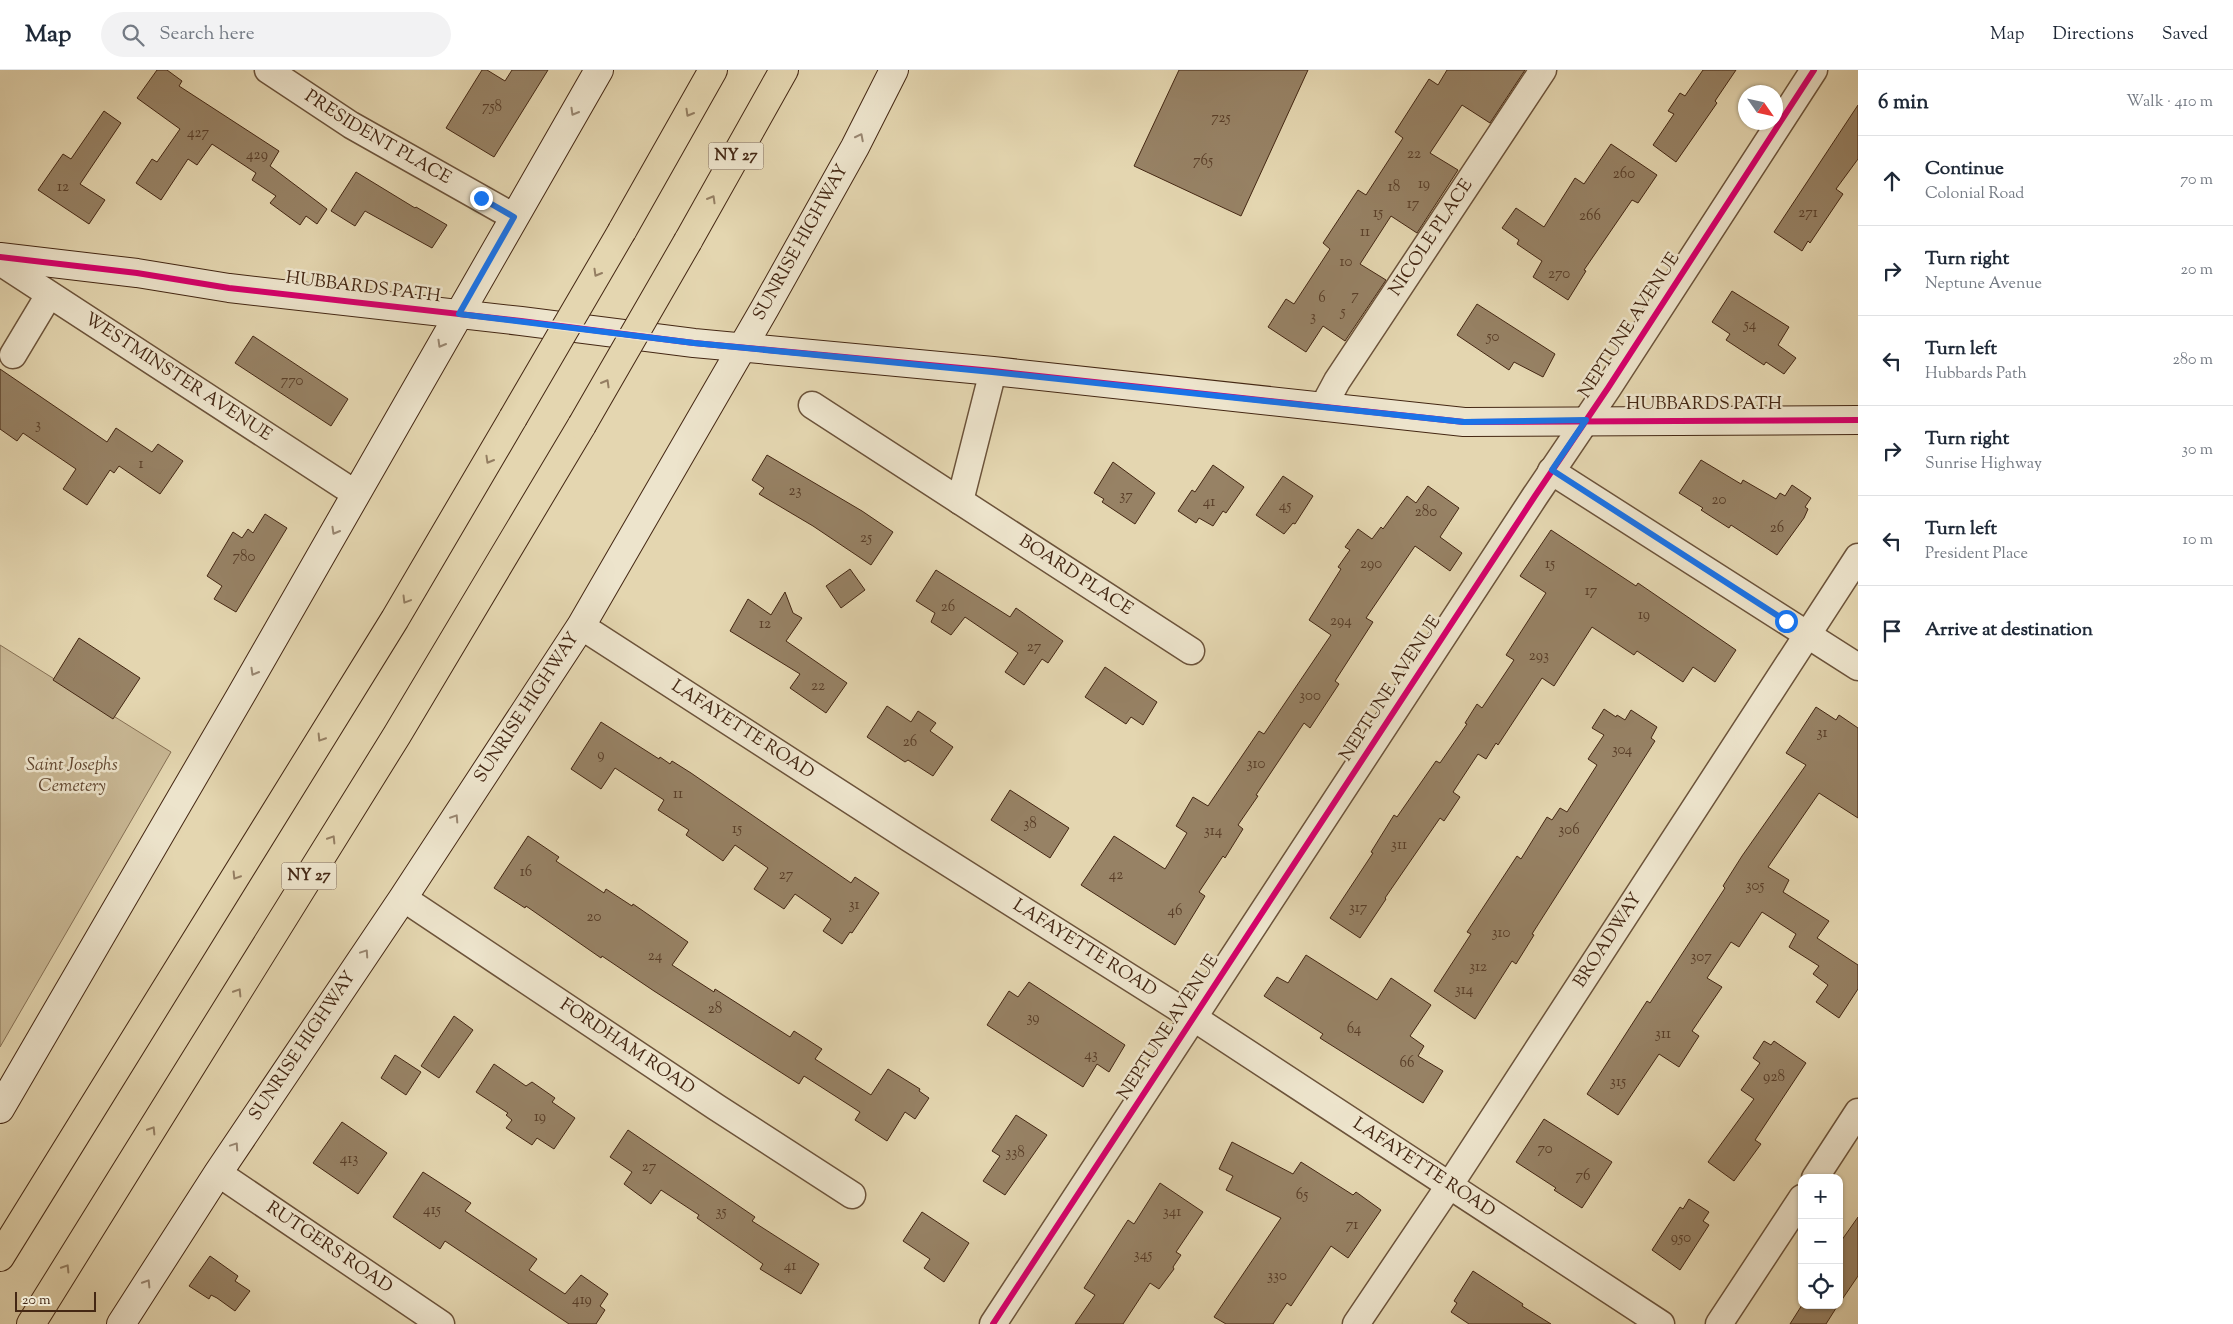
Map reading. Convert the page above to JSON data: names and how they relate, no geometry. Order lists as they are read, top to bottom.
{
  "streets": {
    "highway": ["NY 27"],
    "main road": ["SUNRISE HIGHWAY", "HUBBARDS PATH"],
    "street": [
      "PRESIDENT PLACE",
      "NICOLE PLACE",
      "NEPTUNE AVENUE",
      "WESTMINSTER AVENUE",
      "BOARD PLACE",
      "LAFAYETTE ROAD",
      "BROADWAY",
      "FORDHAM ROAD",
      "RUTGERS ROAD"
    ]
  },
  "crossings": [
    ["NICOLE PLACE", "HUBBARDS PATH"],
    ["SUNRISE HIGHWAY", "HUBBARDS PATH"],
    ["SUNRISE HIGHWAY", "LAFAYETTE ROAD"],
    ["SUNRISE HIGHWAY", "FORDHAM ROAD"],
    ["SUNRISE HIGHWAY", "RUTGERS ROAD"],
    ["HUBBARDS PATH", "NEPTUNE AVENUE"],
    ["NEPTUNE AVENUE", "LAFAYETTE ROAD"],
    ["LAFAYETTE ROAD", "BROADWAY"]
  ],
  "parks": ["Saint Josephs Cemetery"],
  "house_numbers": [
    "758",
    "725",
    "427",
    "22",
    "429",
    "765",
    "260",
    "19",
    "12",
    "18",
    "17",
    "15",
    "271",
    "266",
    "11",
    "10",
    "270",
    "7",
    "6",
    "5",
    "3",
    "54",
    "50",
    "770",
    "3",
    "1",
    "23",
    "37",
    "20",
    "41",
    "45",
    "280",
    "26",
    "25",
    "780",
    "290",
    "15",
    "17",
    "26",
    "19",
    "294",
    "12",
    "27",
    "293",
    "22",
    "300",
    "31",
    "26",
    "304",
    "9",
    "310",
    "11",
    "38",
    "15",
    "306",
    "314",
    "311",
    "16",
    "27",
    "42",
    "305",
    "31",
    "317",
    "46",
    "20",
    "310",
    "24",
    "307",
    "312",
    "314",
    "28",
    "39",
    "64",
    "311",
    "43",
    "66",
    "928",
    "315",
    "19",
    "70",
    "338",
    "413",
    "27",
    "76",
    "65",
    "415",
    "35",
    "341",
    "71",
    "950",
    "345",
    "41",
    "330",
    "419"
  ],
  "scale_bar": "20 m",
  "north": "bottom right",
  "page": {
    "header": "Map",
    "search": "Search here",
    "nav": ["Map", "Directions", "Saved"],
    "heading": ["6 min", "Walk · 410 m"],
    "list": [
      ["Continue", "Colonial Road", "70 m"],
      ["Turn right", "Neptune Avenue", "20 m"],
      ["Turn left", "Hubbards Path", "280 m"],
      ["Turn right", "Sunrise Highway", "30 m"],
      ["Turn left", "President Place", "10 m"],
      "Arrive at destination"
    ],
    "map_buttons": ["+", "−"],
    "scale": "20 m"
  }
}
